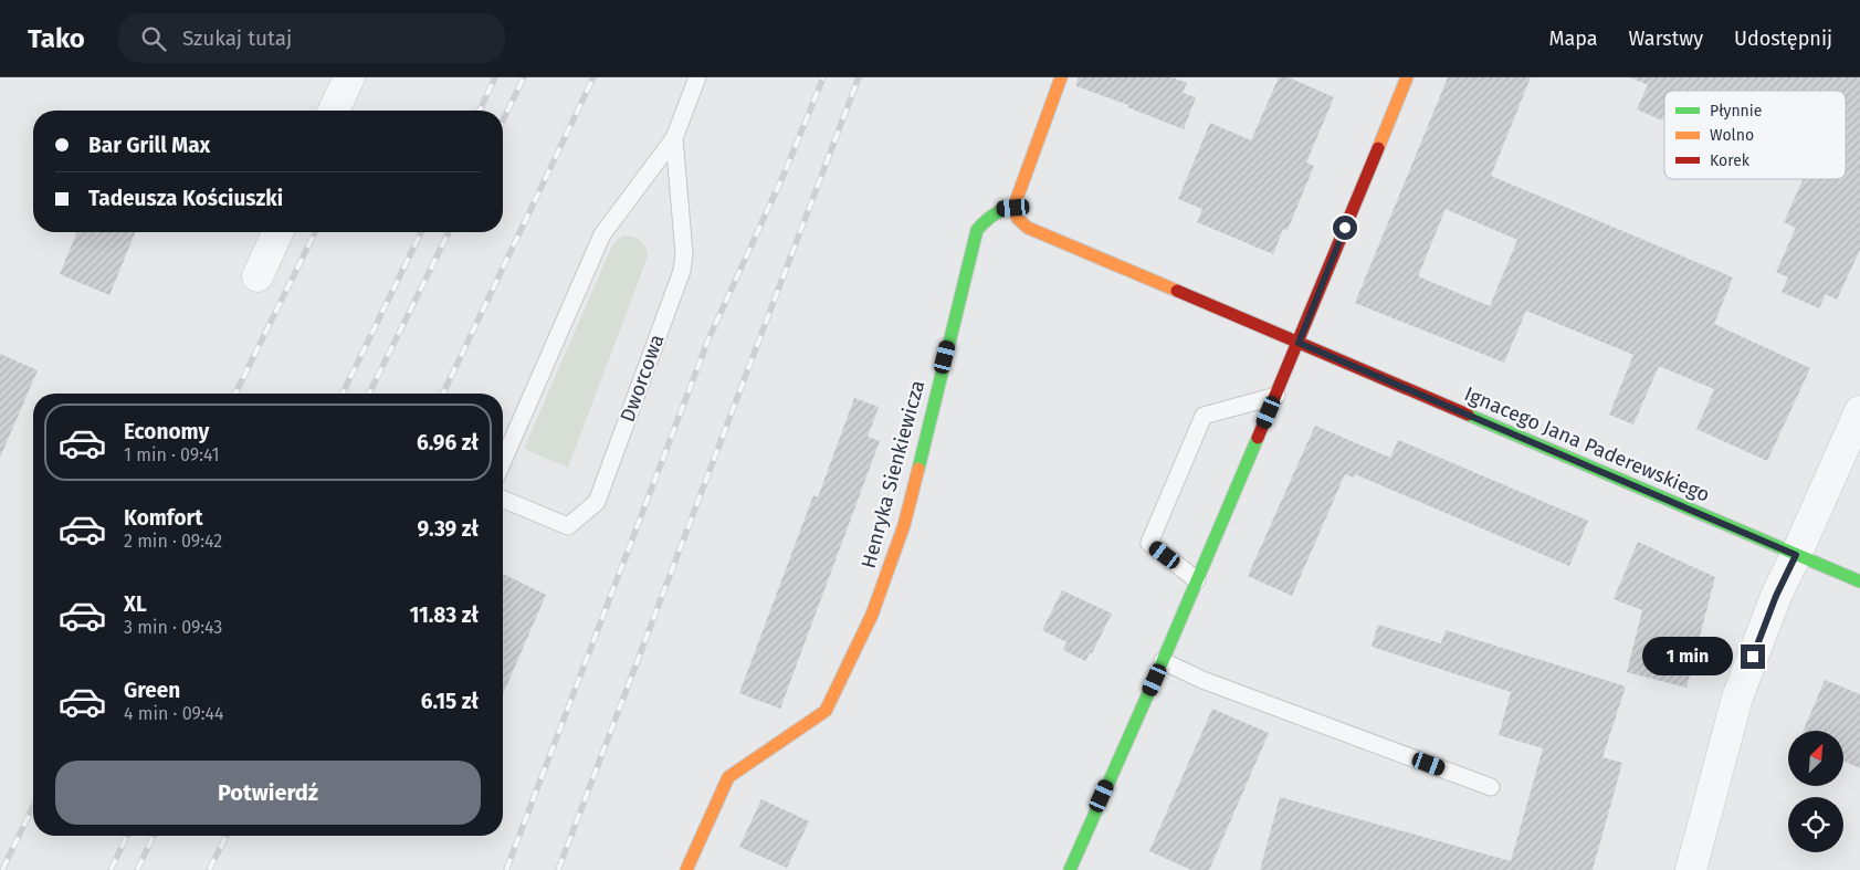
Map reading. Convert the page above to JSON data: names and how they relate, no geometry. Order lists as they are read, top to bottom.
{
  "streets": {
    "street": ["Ignacego Jana Paderewskiego", "Henryka Sienkiewicza"],
    "lane": ["Dworcowa"]
  },
  "legend": ["Płynnie", "Wolno", "Korek"],
  "north": "top right",
  "page": {
    "header": "Tako",
    "search": "Szukaj tutaj",
    "nav": ["Mapa", "Warstwy", "Udostępnij"],
    "banner": ["Bar Grill Max", "Tadeusza Kościuszki"],
    "list": [
      {
        "name": "Economy",
        "note": "1 min · 09:41",
        "value": "6.96 zł"
      },
      {
        "name": "Komfort",
        "note": "2 min · 09:42",
        "value": "9.39 zł"
      },
      {
        "name": "XL",
        "note": "3 min · 09:43",
        "value": "11.83 zł"
      },
      {
        "name": "Green",
        "note": "4 min · 09:44",
        "value": "6.15 zł"
      }
    ],
    "bubble": "1 min",
    "buttons": "Potwierdź"
  }
}
